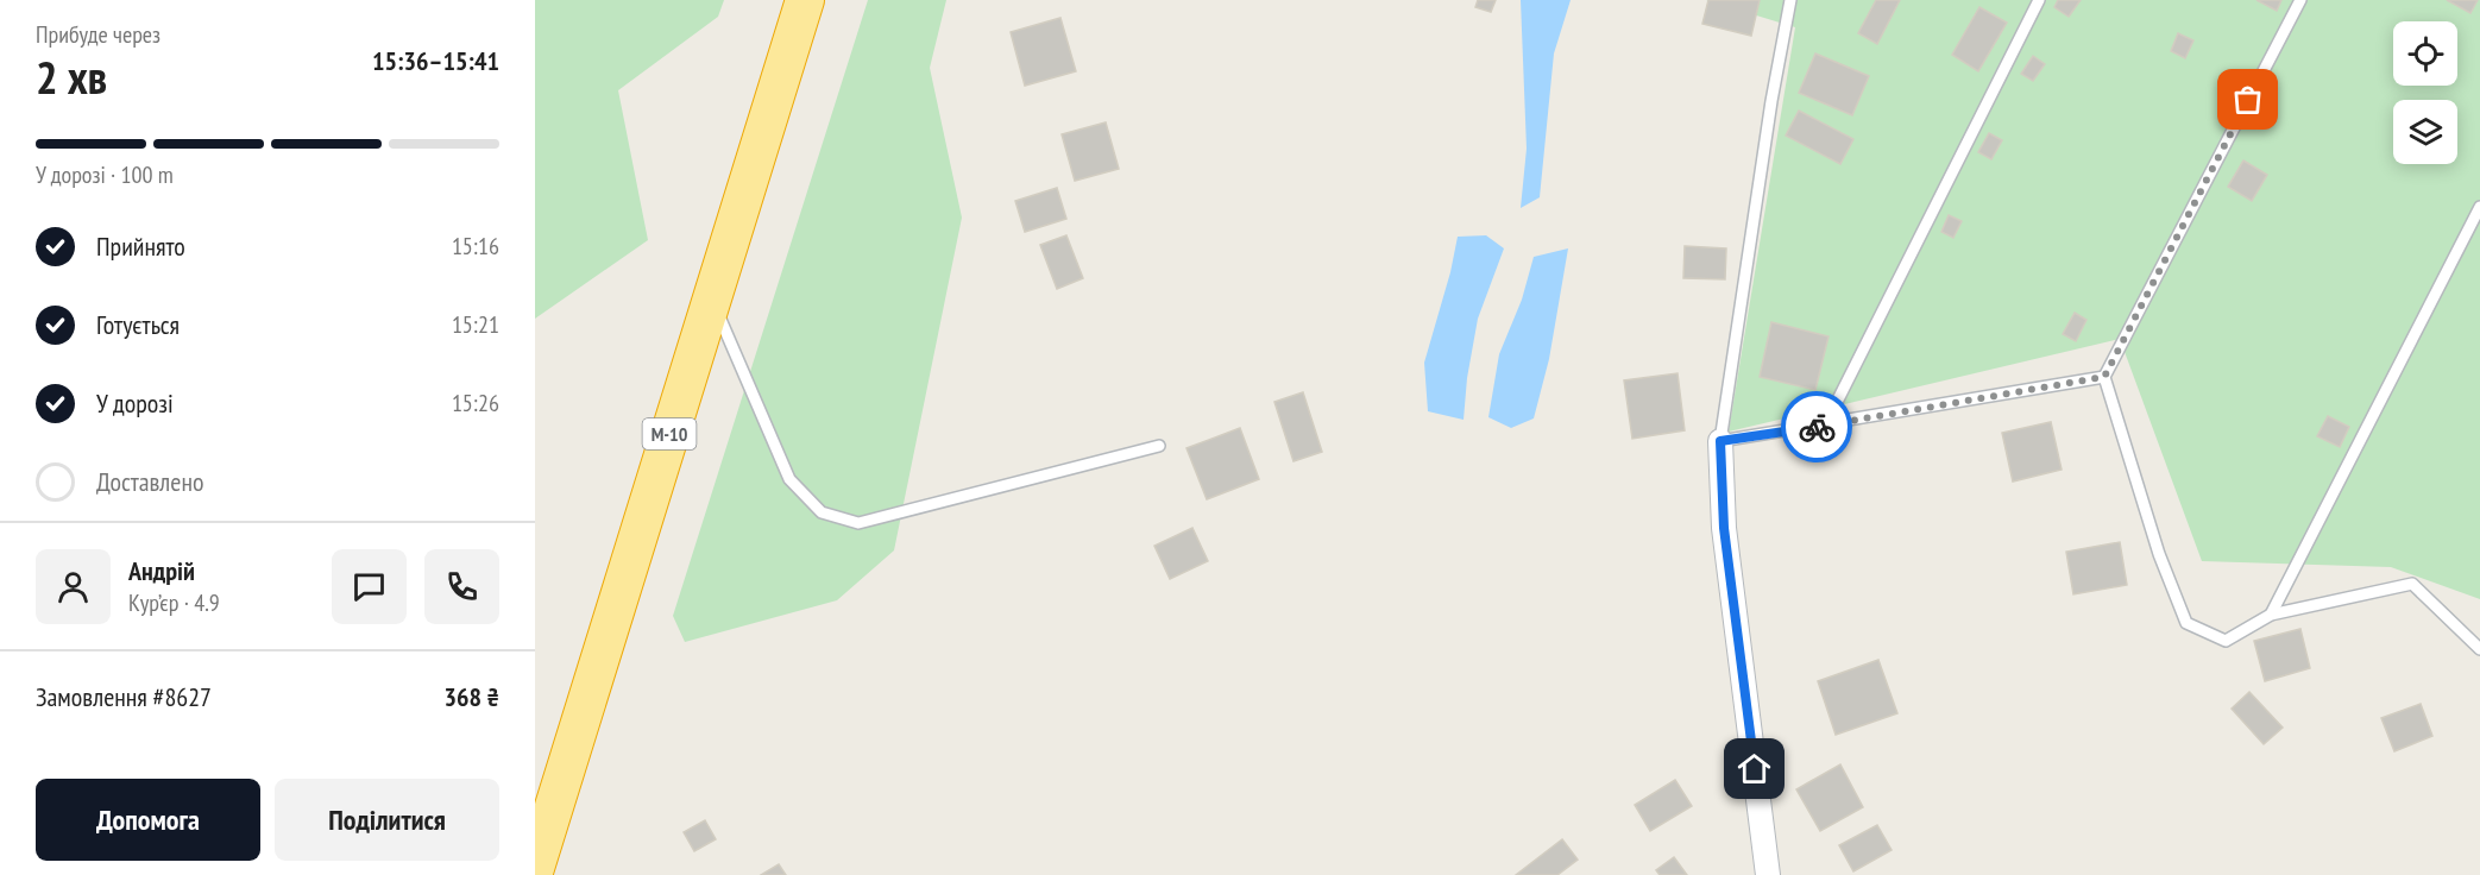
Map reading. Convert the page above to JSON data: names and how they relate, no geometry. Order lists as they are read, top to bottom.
{
  "streets": {
    "highway": ["М-10"]
  },
  "page": {
    "heading": ["2 хв", "Прибуде через", "15:36–15:41"],
    "panel": [
      "Андрій",
      "Кур’єр · 4.9",
      "Замовлення #8627",
      "368 ₴"
    ],
    "bar": "У дорозі · 100 m",
    "list": [
      ["Прийнято", "15:16"],
      ["Готується", "15:21"],
      ["У дорозі", "15:26"],
      "Доставлено"
    ],
    "buttons": ["Допомога", "Поділитися"]
  }
}
